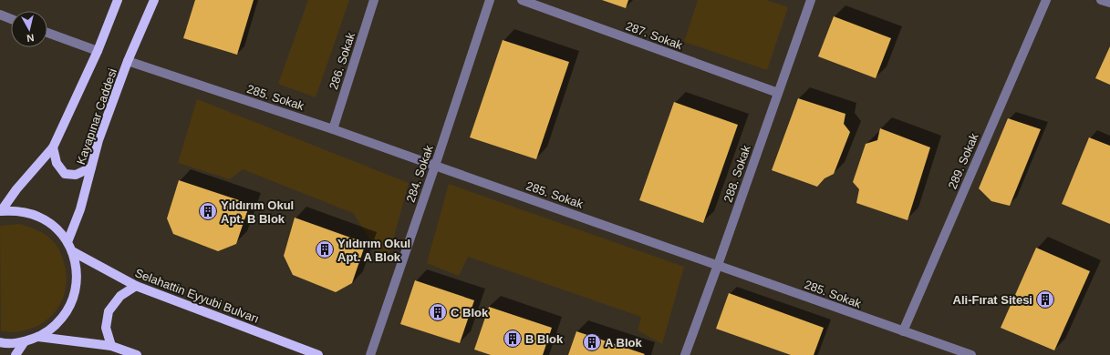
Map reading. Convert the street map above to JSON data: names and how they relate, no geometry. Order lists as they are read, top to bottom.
{
  "streets": {
    "main road": ["Kayapınar Caddesi", "Selahattin Eyyubi Bulvarı"],
    "street": [
      "287. Sokak",
      "286. Sokak",
      "285. Sokak",
      "289. Sokak",
      "284. Sokak",
      "288. Sokak"
    ]
  },
  "crossings": [
    ["287. Sokak", "288. Sokak"],
    ["286. Sokak", "285. Sokak"],
    ["285. Sokak", "Kayapınar Caddesi"],
    ["285. Sokak", "289. Sokak"],
    ["285. Sokak", "284. Sokak"],
    ["285. Sokak", "288. Sokak"]
  ],
  "places": {
    "building": [
      "Yıldırım Okul Apt. B Blok",
      "Yıldırım Okul Apt. A Blok",
      "Ali-Fırat Sitesi",
      "C Blok",
      "B Blok",
      "A Blok"
    ]
  },
  "north": "bottom"
}
